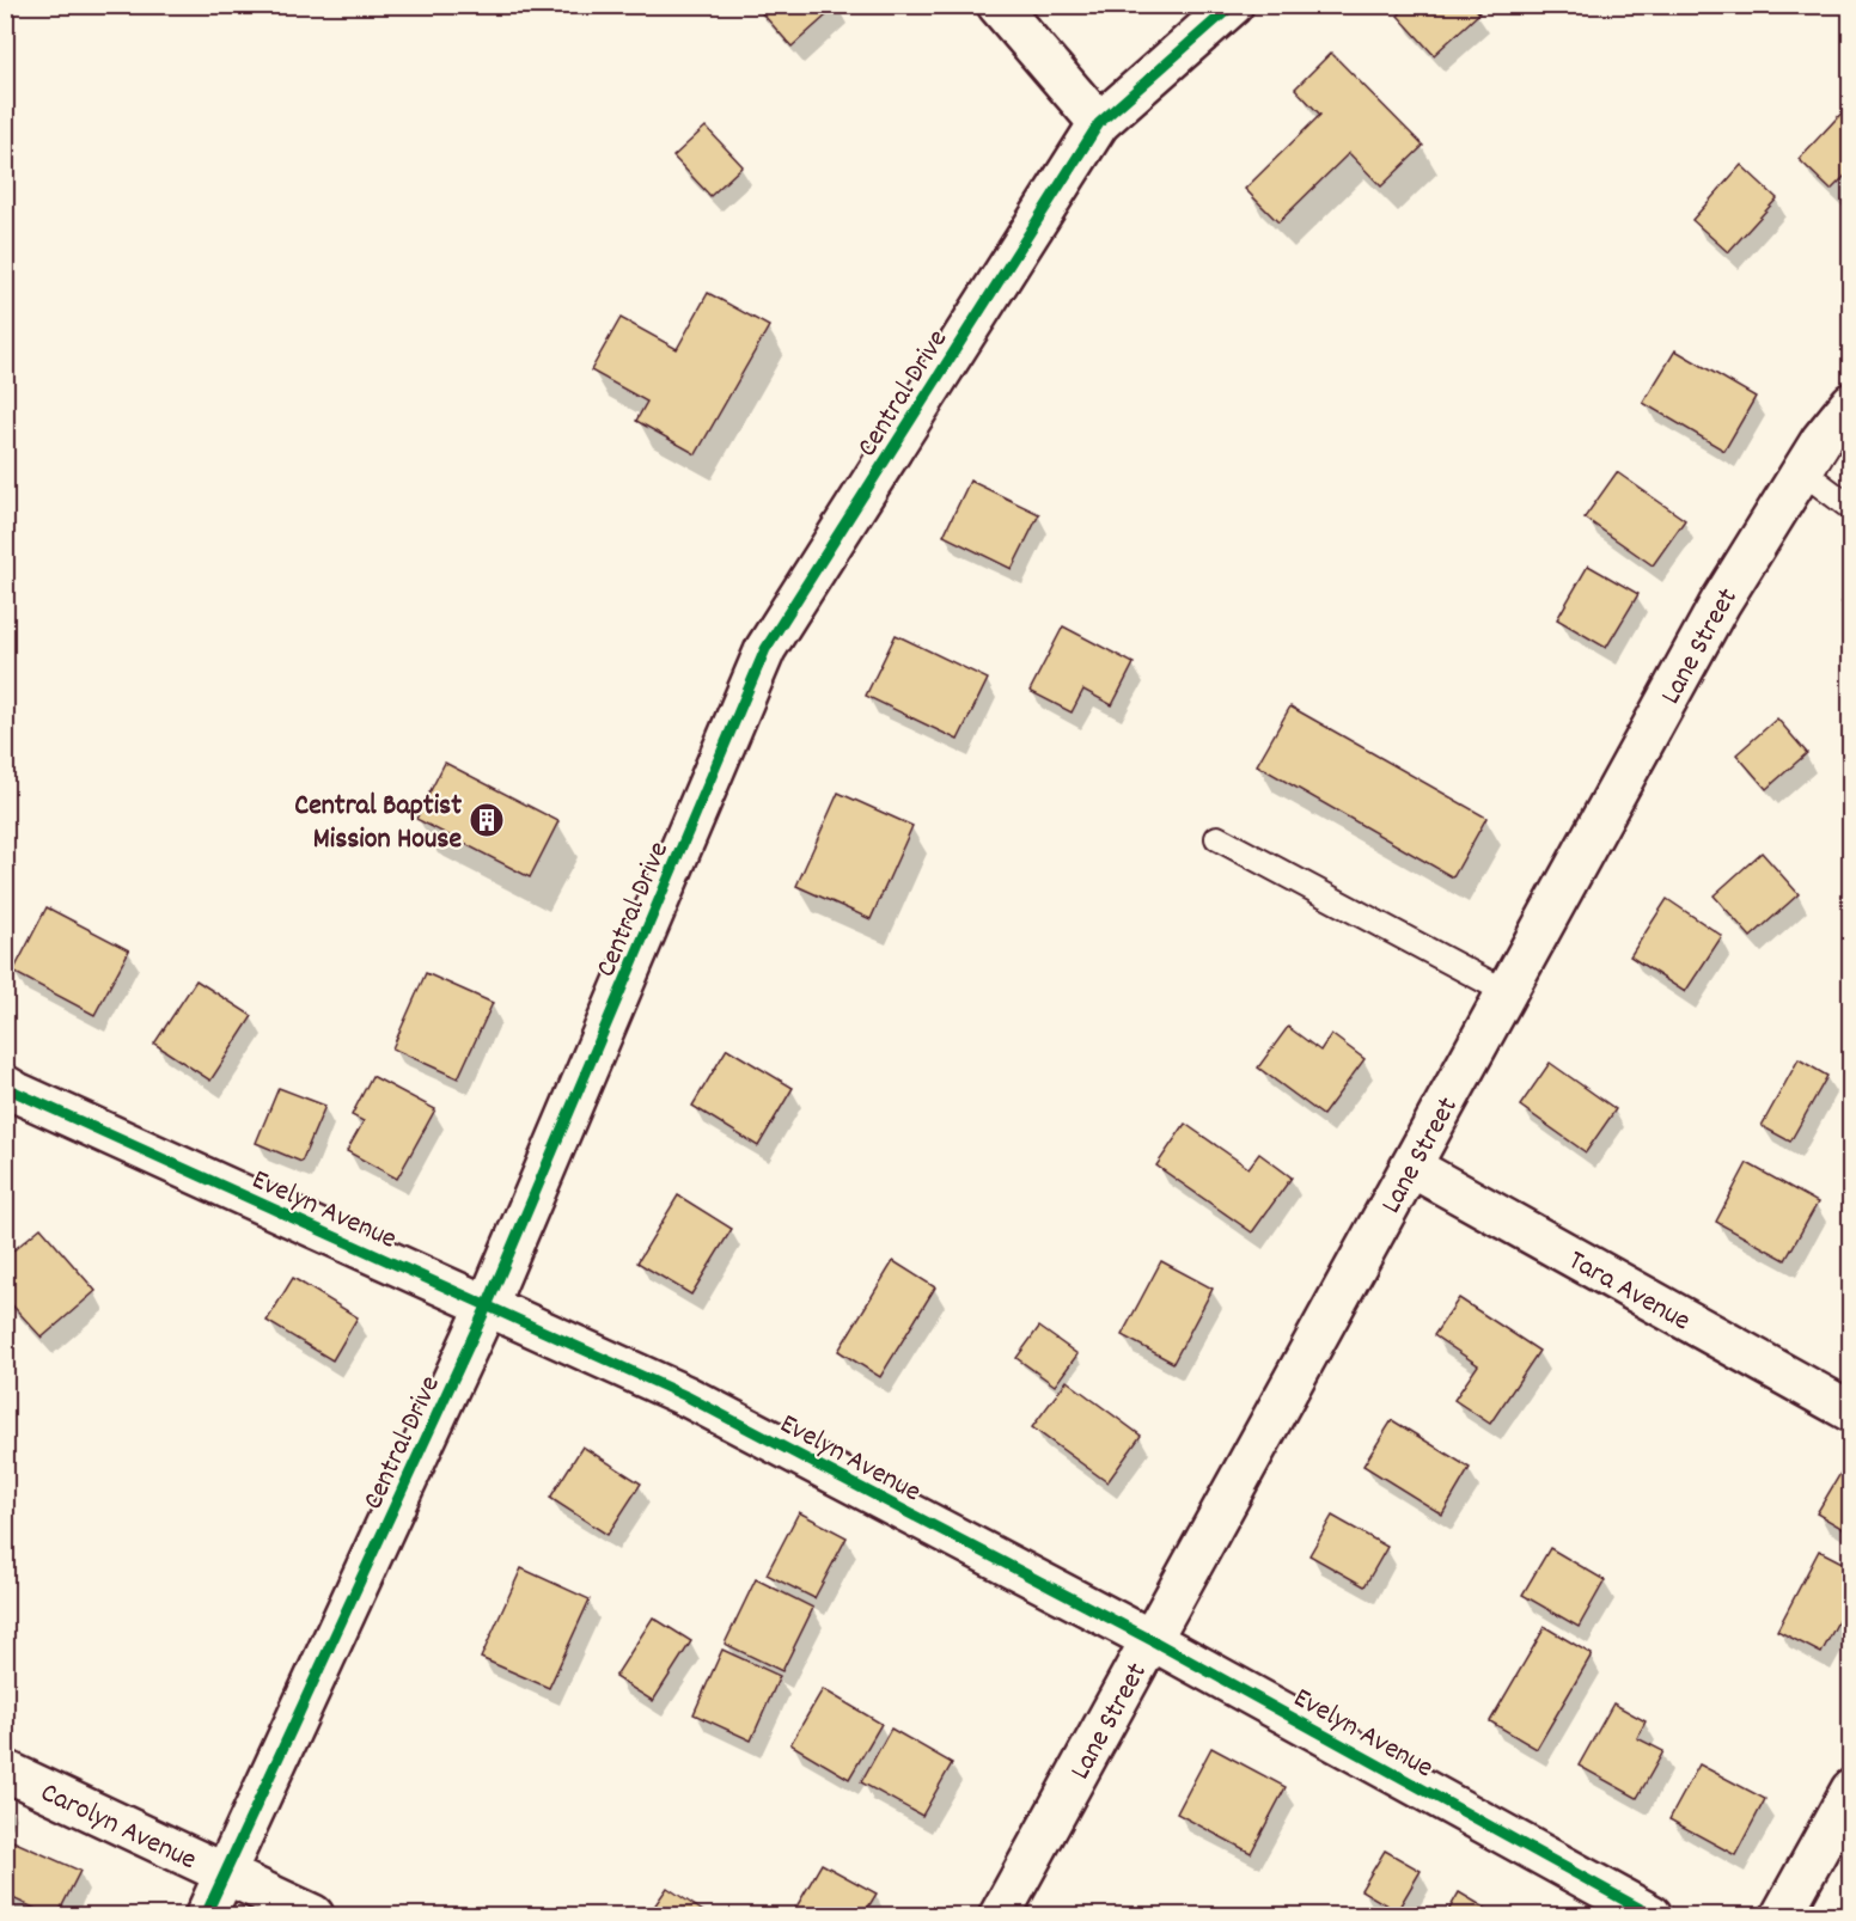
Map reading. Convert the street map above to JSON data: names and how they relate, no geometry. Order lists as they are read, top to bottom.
{
  "streets": {
    "street": [
      "Central Drive",
      "Lane Street",
      "Evelyn Avenue",
      "Tara Avenue",
      "Carolyn Avenue"
    ]
  },
  "crossings": [
    ["Central Drive", "Evelyn Avenue"],
    ["Central Drive", "Carolyn Avenue"],
    ["Lane Street", "Evelyn Avenue"],
    ["Lane Street", "Tara Avenue"]
  ],
  "places": {
    "building": ["Central Baptist Mission House"]
  }
}
